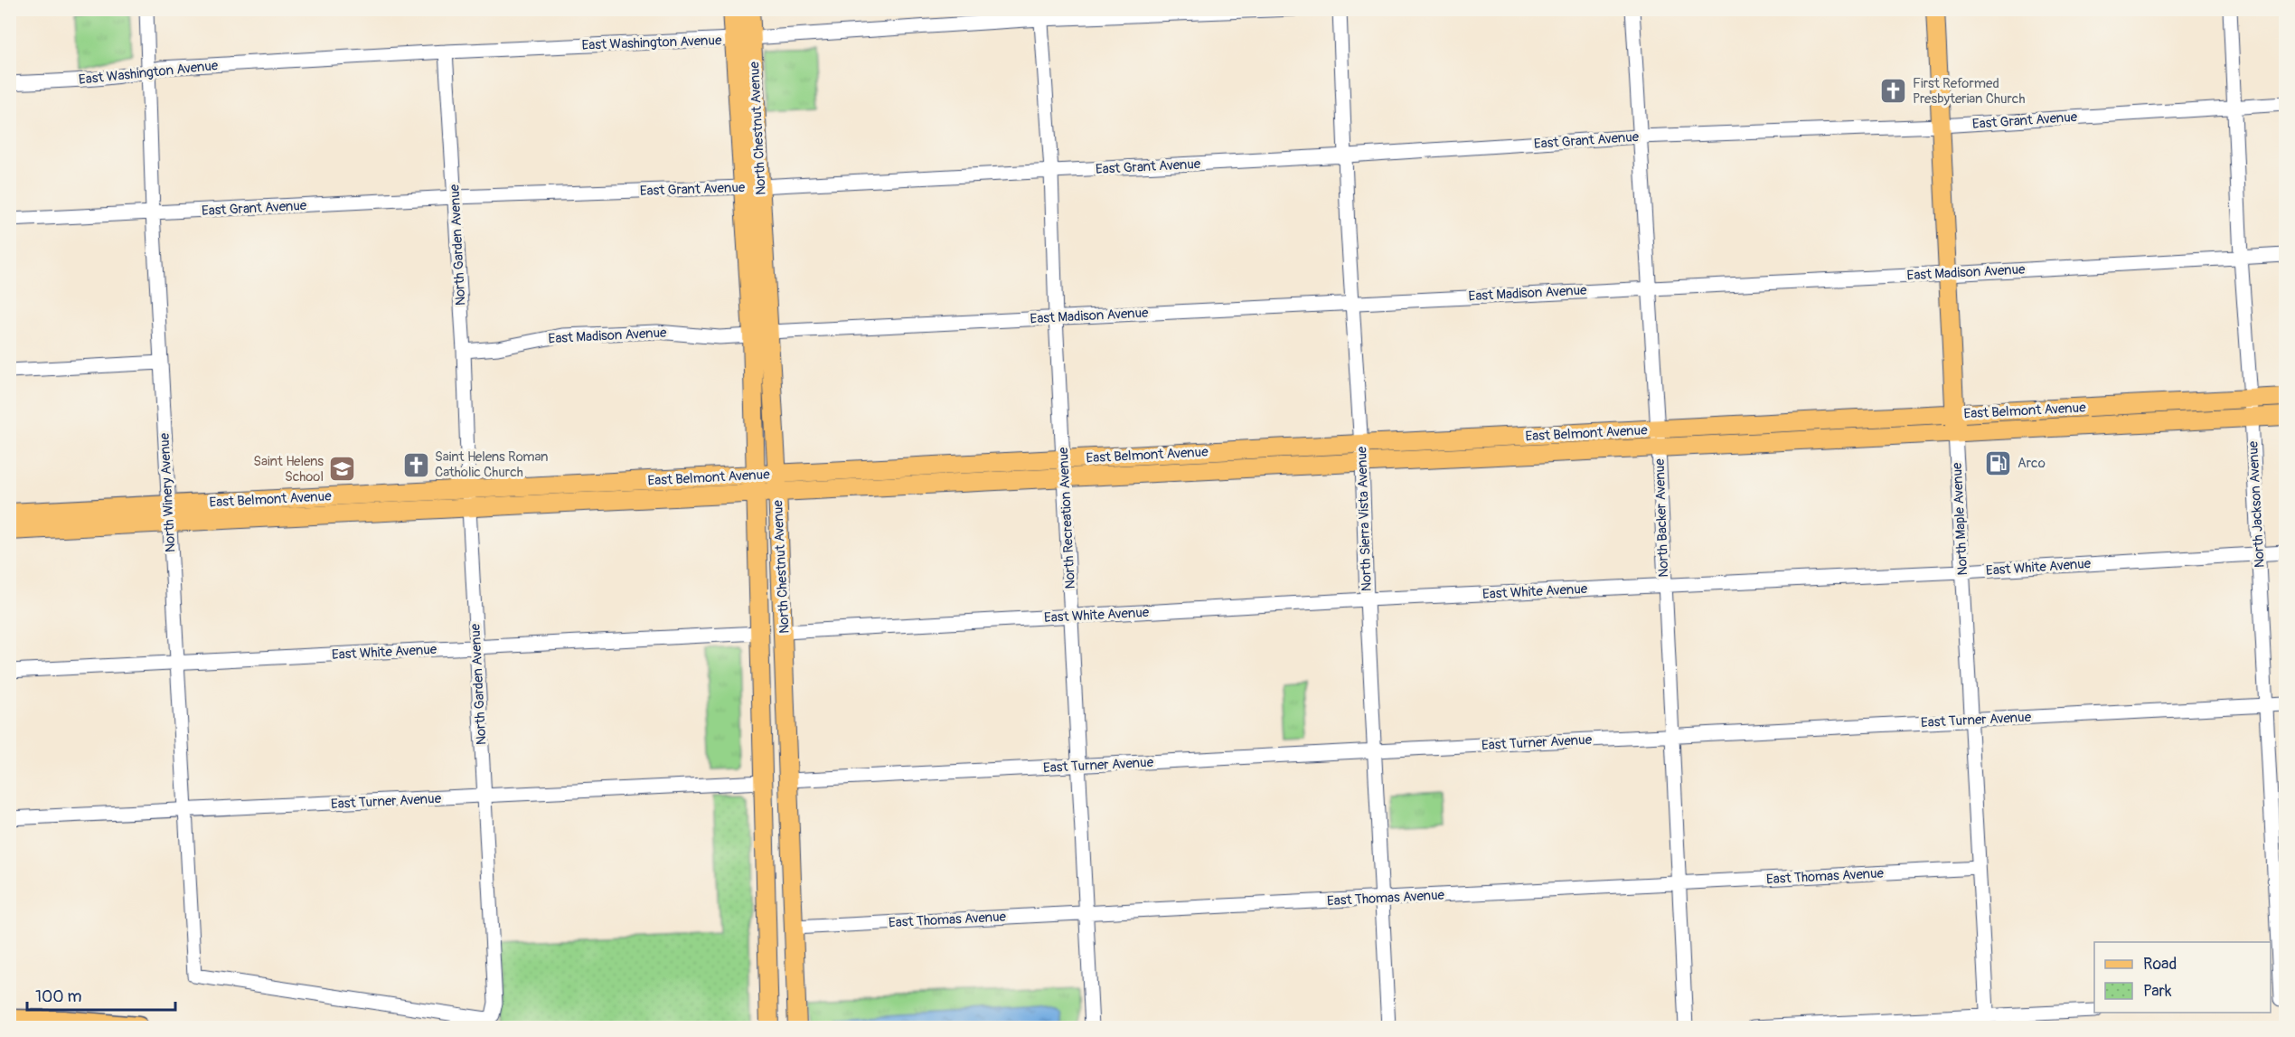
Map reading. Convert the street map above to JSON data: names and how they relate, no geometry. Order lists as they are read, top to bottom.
{
  "streets": {
    "main road": ["North Chestnut Avenue", "East Belmont Avenue", "North Maple Avenue"],
    "street": [
      "East Washington Avenue",
      "East Grant Avenue",
      "North Garden Avenue",
      "East Madison Avenue",
      "North Winery Avenue",
      "North Jackson Avenue",
      "North Recreation Avenue",
      "North Backer Avenue",
      "North Sierra Vista Avenue",
      "East White Avenue",
      "East Turner Avenue",
      "East Thomas Avenue"
    ]
  },
  "crossings": [
    ["East Washington Avenue", "North Chestnut Avenue"],
    ["East Washington Avenue", "North Garden Avenue"],
    ["East Washington Avenue", "North Winery Avenue"],
    ["East Washington Avenue", "North Recreation Avenue"],
    ["East Grant Avenue", "North Chestnut Avenue"],
    ["East Grant Avenue", "North Garden Avenue"],
    ["East Grant Avenue", "North Winery Avenue"],
    ["East Grant Avenue", "North Jackson Avenue"],
    ["East Grant Avenue", "North Recreation Avenue"],
    ["East Grant Avenue", "North Backer Avenue"],
    ["East Grant Avenue", "North Sierra Vista Avenue"],
    ["East Grant Avenue", "North Maple Avenue"],
    ["North Chestnut Avenue", "East Madison Avenue"],
    ["North Chestnut Avenue", "East Belmont Avenue"],
    ["North Chestnut Avenue", "East White Avenue"],
    ["North Chestnut Avenue", "East Turner Avenue"],
    ["North Chestnut Avenue", "East Thomas Avenue"],
    ["North Garden Avenue", "East Madison Avenue"],
    ["North Garden Avenue", "East Belmont Avenue"],
    ["North Garden Avenue", "North Winery Avenue"],
    ["North Garden Avenue", "East White Avenue"],
    ["North Garden Avenue", "East Turner Avenue"],
    ["East Madison Avenue", "North Jackson Avenue"],
    ["East Madison Avenue", "North Recreation Avenue"],
    ["East Madison Avenue", "North Backer Avenue"],
    ["East Madison Avenue", "North Sierra Vista Avenue"],
    ["East Madison Avenue", "North Maple Avenue"],
    ["East Belmont Avenue", "North Winery Avenue"],
    ["East Belmont Avenue", "North Jackson Avenue"],
    ["East Belmont Avenue", "North Recreation Avenue"],
    ["East Belmont Avenue", "North Backer Avenue"],
    ["East Belmont Avenue", "North Sierra Vista Avenue"],
    ["East Belmont Avenue", "North Maple Avenue"],
    ["North Winery Avenue", "East White Avenue"],
    ["North Winery Avenue", "East Turner Avenue"],
    ["North Jackson Avenue", "East White Avenue"],
    ["North Jackson Avenue", "East Turner Avenue"],
    ["North Recreation Avenue", "East White Avenue"],
    ["North Recreation Avenue", "East Turner Avenue"],
    ["North Recreation Avenue", "East Thomas Avenue"],
    ["North Backer Avenue", "East White Avenue"],
    ["North Backer Avenue", "East Turner Avenue"],
    ["North Backer Avenue", "East Thomas Avenue"],
    ["North Sierra Vista Avenue", "East White Avenue"],
    ["North Sierra Vista Avenue", "East Turner Avenue"],
    ["North Sierra Vista Avenue", "East Thomas Avenue"],
    ["North Maple Avenue", "East White Avenue"],
    ["North Maple Avenue", "East Turner Avenue"],
    ["North Maple Avenue", "East Thomas Avenue"]
  ],
  "places": {
    "church": ["First Reformed Presbyterian Church", "Saint Helens Roman Catholic Church"],
    "fuel station": ["Arco"],
    "school or university": ["Saint Helens School"]
  },
  "legend": ["Road", "Park"],
  "scale_bar": "100 m"
}
